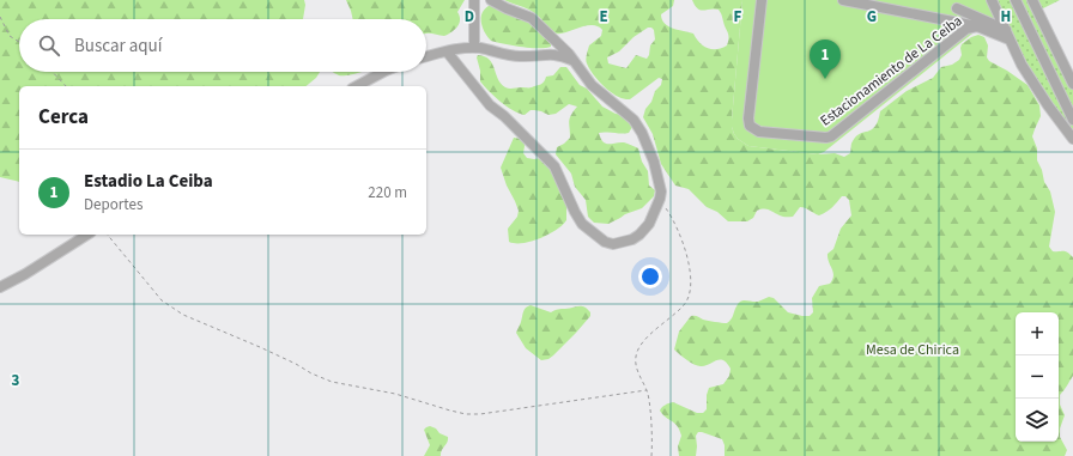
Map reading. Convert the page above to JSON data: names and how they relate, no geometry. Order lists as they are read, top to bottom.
{
  "streets": {
    "street": ["Estacionamiento de La Ceiba"]
  },
  "parks": ["Mesa de Chirica"],
  "page": {
    "search": "Buscar aquí",
    "pins": "1",
    "heading": "Cerca",
    "list": [
      {
        "mark": "1",
        "name": "Estadio La Ceiba",
        "note": "Deportes",
        "value": "220 m"
      }
    ],
    "map_buttons": ["+", "−"]
  },
  "grid": {
    "columns": [
      "D",
      "E",
      "F",
      "G",
      "H"
    ],
    "rows": ["3"]
  }
}
